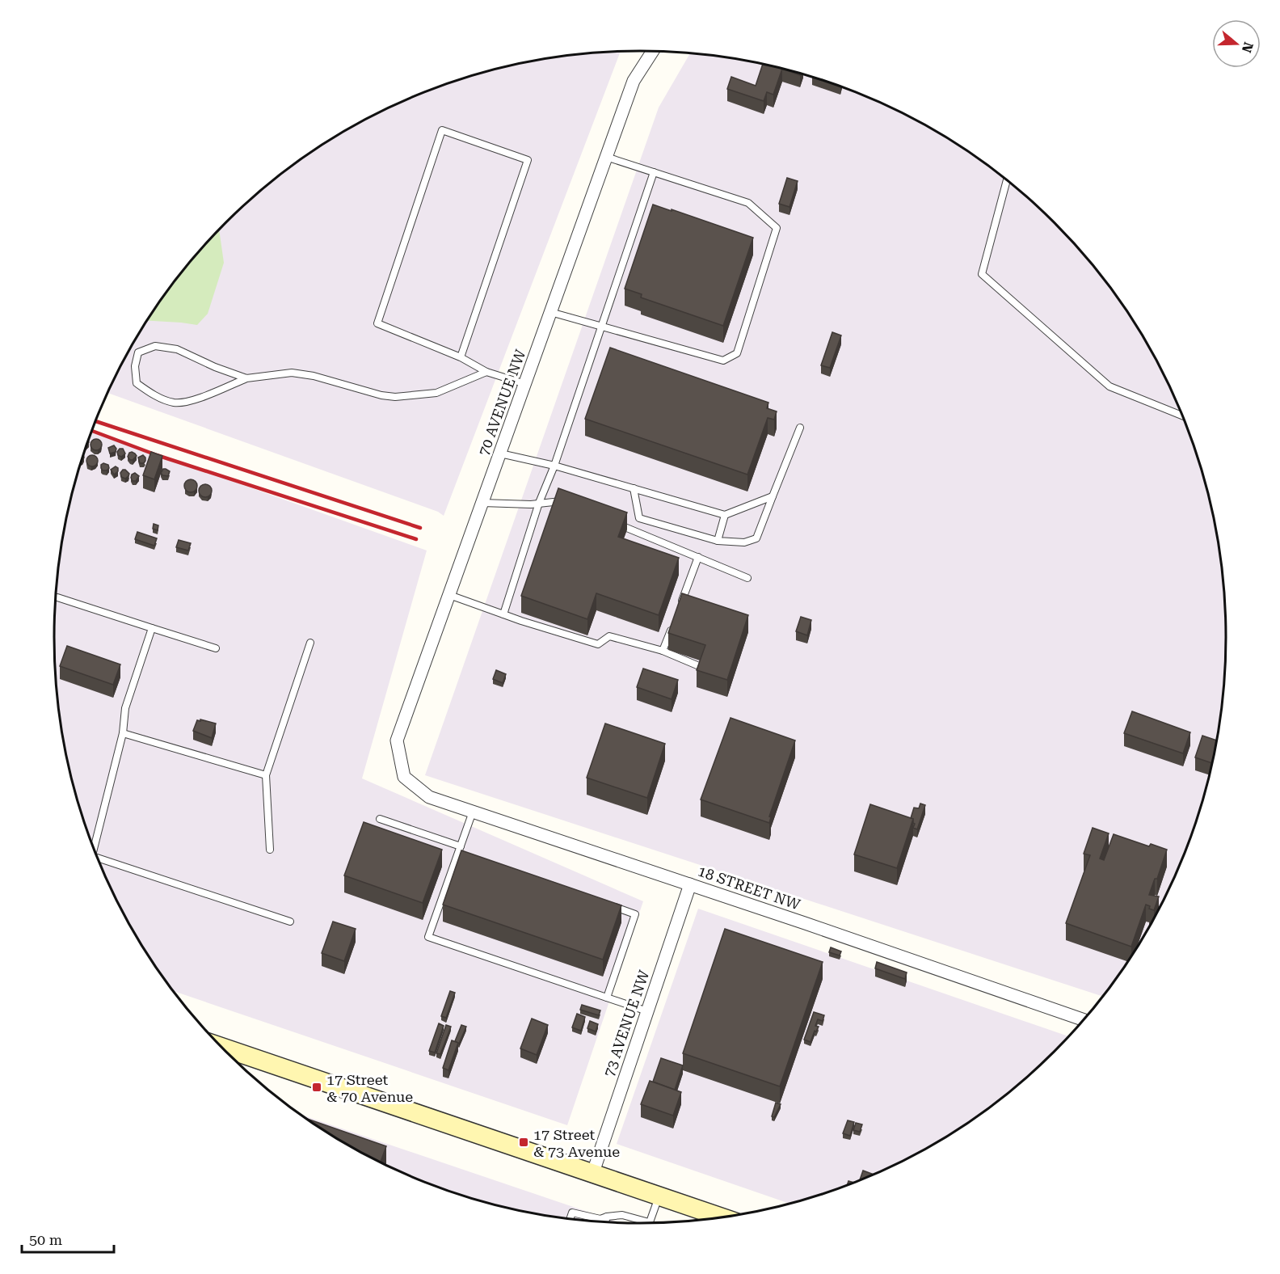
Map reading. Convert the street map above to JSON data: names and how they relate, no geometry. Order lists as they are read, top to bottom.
{
  "streets": {
    "street": ["70 AVENUE NW", "18 STREET NW", "73 AVENUE NW"]
  },
  "crossings": [
    ["70 AVENUE NW", "18 STREET NW"],
    ["18 STREET NW", "73 AVENUE NW"]
  ],
  "places": {
    "transit": ["17 Street & 70 Avenue", "17 Street & 73 Avenue"]
  },
  "scale_bar": "50 m",
  "north": "right"
}
